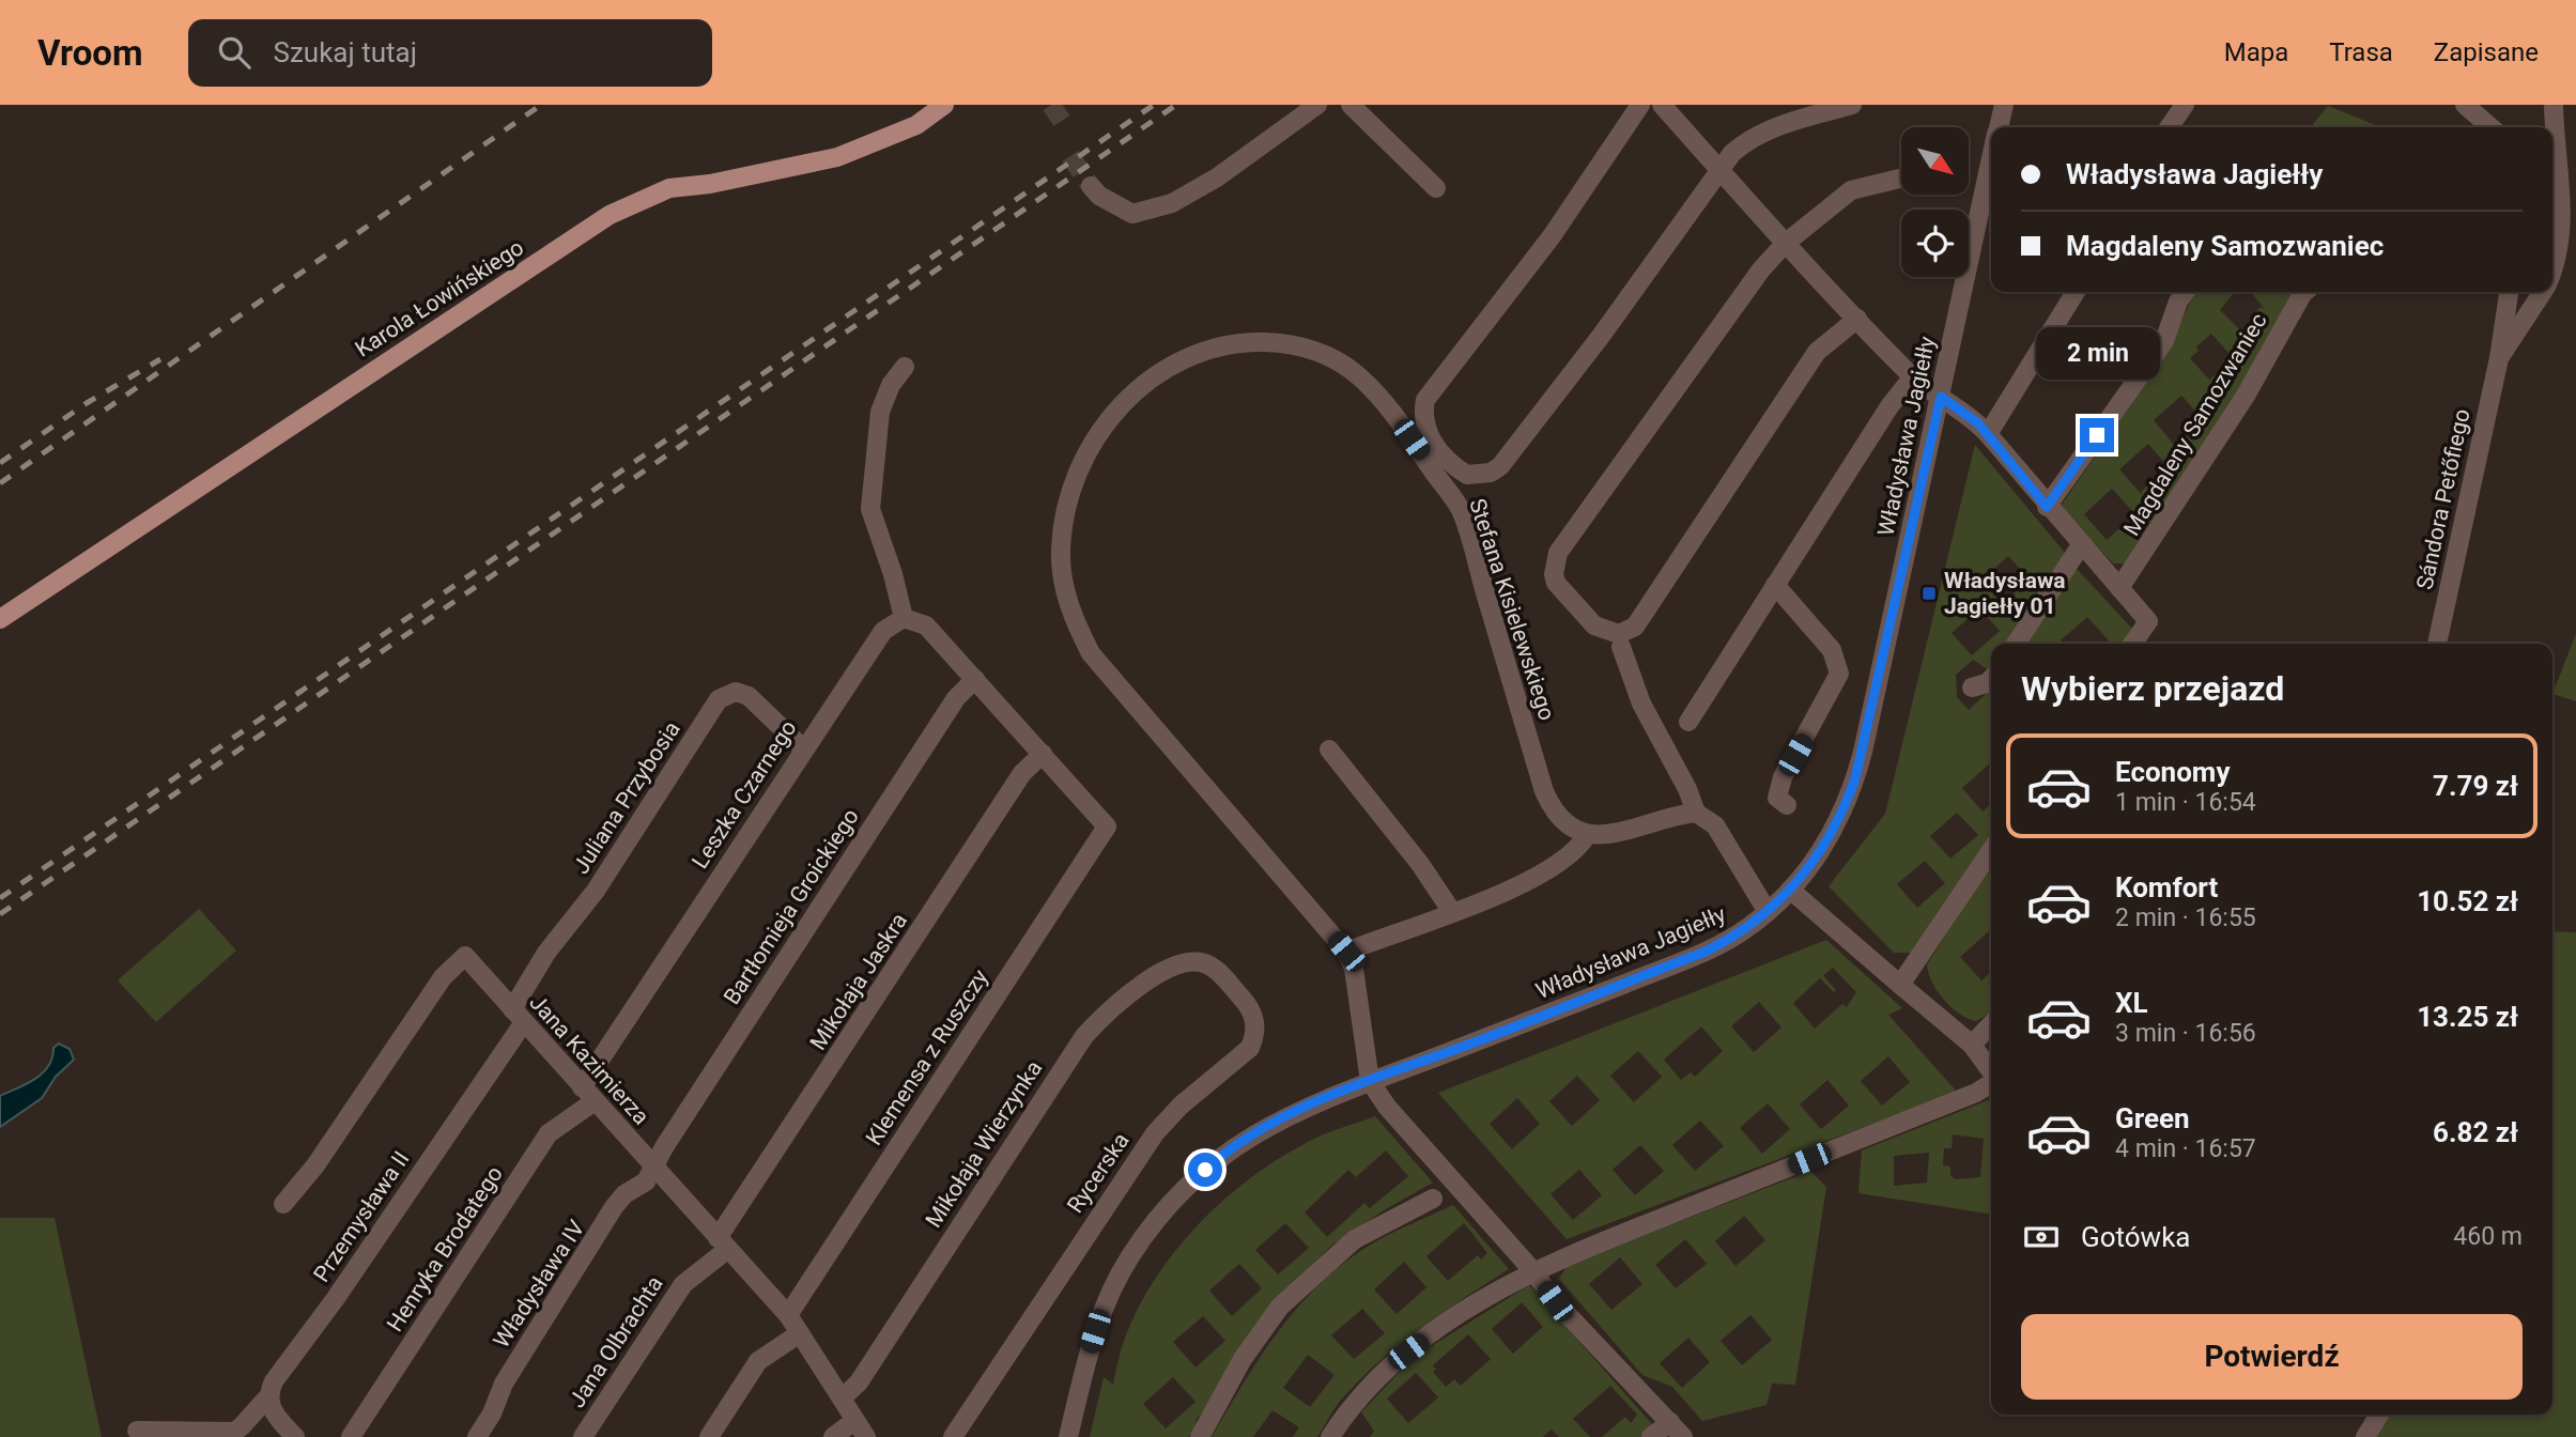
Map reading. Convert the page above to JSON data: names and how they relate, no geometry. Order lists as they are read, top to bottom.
{
  "streets": {
    "main road": ["Karola Łowińskiego"],
    "street": [
      "Magdaleny Samozwaniec",
      "Władysława Jagiełły",
      "Sándora Petőfiego",
      "Stefana Kisielewskiego",
      "Leszka Czarnego",
      "Juliana Przybosia",
      "Bartłomieja Groickiego",
      "Mikołaja Jaskra",
      "Klemensa z Ruszczy",
      "Jana Kazimierza",
      "Mikołaja Wierzynka",
      "Rycerska",
      "Przemysława II",
      "Henryka Brodatego",
      "Władysława IV",
      "Jana Olbrachta"
    ]
  },
  "crossings": [
    ["Władysława Jagiełły", "Stefana Kisielewskiego"],
    ["Leszka Czarnego", "Juliana Przybosia"],
    ["Leszka Czarnego", "Jana Kazimierza"],
    ["Leszka Czarnego", "Henryka Brodatego"],
    ["Juliana Przybosia", "Jana Kazimierza"],
    ["Juliana Przybosia", "Przemysława II"],
    ["Bartłomieja Groickiego", "Jana Kazimierza"],
    ["Bartłomieja Groickiego", "Władysława IV"],
    ["Mikołaja Jaskra", "Klemensa z Ruszczy"],
    ["Mikołaja Jaskra", "Jana Kazimierza"],
    ["Mikołaja Jaskra", "Jana Olbrachta"],
    ["Klemensa z Ruszczy", "Jana Kazimierza"],
    ["Jana Kazimierza", "Mikołaja Wierzynka"],
    ["Jana Kazimierza", "Przemysława II"],
    ["Jana Kazimierza", "Henryka Brodatego"],
    ["Jana Kazimierza", "Władysława IV"],
    ["Jana Kazimierza", "Jana Olbrachta"],
    ["Mikołaja Wierzynka", "Rycerska"]
  ],
  "places": {
    "transit": ["Władysława Jagiełły 01"]
  },
  "north": "bottom right",
  "page": {
    "header": "Vroom",
    "search": "Szukaj tutaj",
    "nav": ["Mapa", "Trasa", "Zapisane"],
    "banner": ["Władysława Jagiełły", "Magdaleny Samozwaniec"],
    "bubble": "2 min",
    "heading": "Wybierz przejazd",
    "list": [
      {
        "name": "Economy",
        "note": "1 min · 16:54",
        "value": "7.79 zł"
      },
      {
        "name": "Komfort",
        "note": "2 min · 16:55",
        "value": "10.52 zł"
      },
      {
        "name": "XL",
        "note": "3 min · 16:56",
        "value": "13.25 zł"
      },
      {
        "name": "Green",
        "note": "4 min · 16:57",
        "value": "6.82 zł"
      }
    ],
    "pay": ["Gotówka", "460 m"],
    "buttons": "Potwierdź"
  }
}
